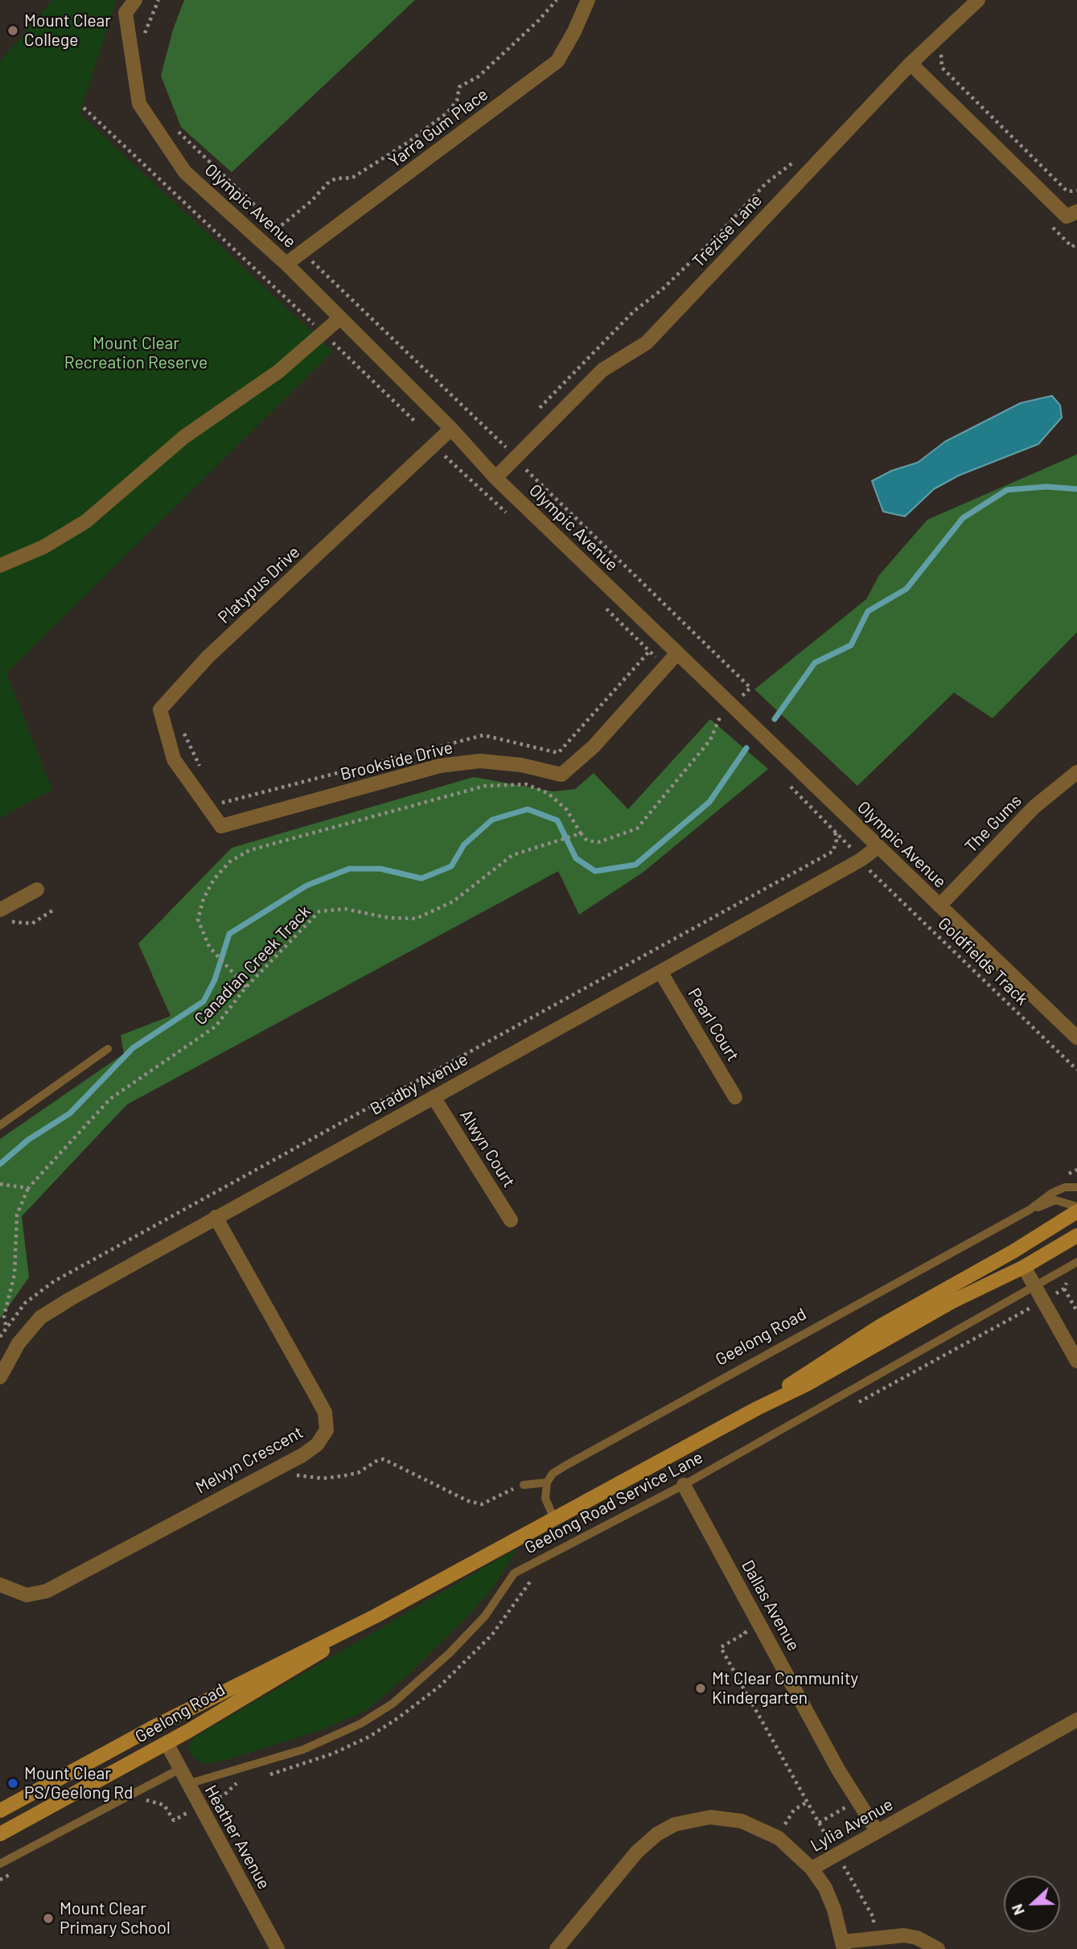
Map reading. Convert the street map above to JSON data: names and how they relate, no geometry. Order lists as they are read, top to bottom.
{
  "streets": {
    "main road": ["Geelong Road"],
    "street": [
      "Yarra Gum Place",
      "Olympic Avenue",
      "Trezise Lane",
      "Platypus Drive",
      "Brookside Drive",
      "The Gums",
      "Pearl Court",
      "Bradby Avenue",
      "Alwyn Court",
      "Melvyn Crescent",
      "Dallas Avenue",
      "Lylia Avenue",
      "Heather Avenue"
    ],
    "lane": ["Geelong Road Service Lane"],
    "path": ["Goldfields Track", "Canadian Creek Track"]
  },
  "crossings": [
    ["Yarra Gum Place", "Olympic Avenue"],
    ["Olympic Avenue", "Trezise Lane"],
    ["Olympic Avenue", "Platypus Drive"],
    ["Olympic Avenue", "Brookside Drive"],
    ["Olympic Avenue", "The Gums"],
    ["Olympic Avenue", "Bradby Avenue"],
    ["Platypus Drive", "Brookside Drive"],
    ["Pearl Court", "Bradby Avenue"],
    ["Bradby Avenue", "Alwyn Court"],
    ["Bradby Avenue", "Melvyn Crescent"],
    ["Geelong Road", "Heather Avenue"],
    ["Geelong Road Service Lane", "Dallas Avenue"],
    ["Geelong Road Service Lane", "Heather Avenue"],
    ["Dallas Avenue", "Lylia Avenue"]
  ],
  "parks": ["Mount Clear Recreation Reserve"],
  "places": [
    "Mount Clear College",
    "Mt Clear Community Kindergarten",
    "Mount Clear PS/Geelong Rd",
    "Mount Clear Primary School"
  ],
  "north": "left"
}
